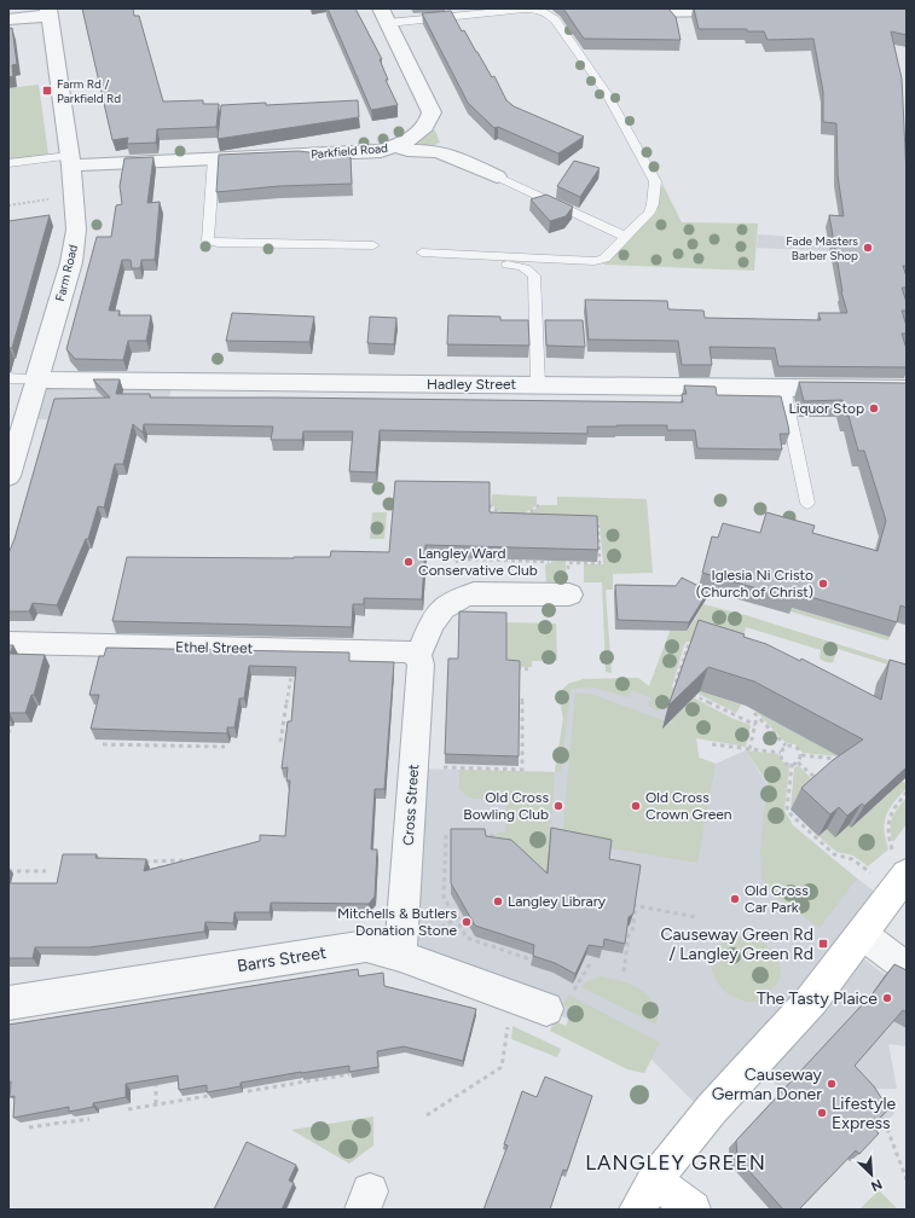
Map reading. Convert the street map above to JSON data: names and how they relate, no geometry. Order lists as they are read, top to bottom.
{
  "streets": {
    "street": [
      "Parkfield Road",
      "Farm Road",
      "Hadley Street",
      "Ethel Street",
      "Cross Street",
      "Barrs Street"
    ]
  },
  "crossings": [
    ["Parkfield Road", "Farm Road"],
    ["Farm Road", "Hadley Street"],
    ["Ethel Street", "Cross Street"],
    ["Cross Street", "Barrs Street"]
  ],
  "districts": ["LANGLEY GREEN"],
  "places": {
    "transit": ["Farm Rd / Parkfield Rd", "Causeway Green Rd / Langley Green Rd"],
    "other": [
      "Fade Masters Barber Shop",
      "Liquor Stop",
      "Langley Ward Conservative Club",
      "Iglesia Ni Cristo (Church of Christ)",
      "Old Cross Bowling Club",
      "Old Cross Crown Green",
      "Old Cross Car Park",
      "Langley Library",
      "Mitchells & Butlers Donation Stone",
      "The Tasty Plaice",
      "Causeway German Doner",
      "Lifestyle Express"
    ]
  },
  "north": "bottom right"
}
